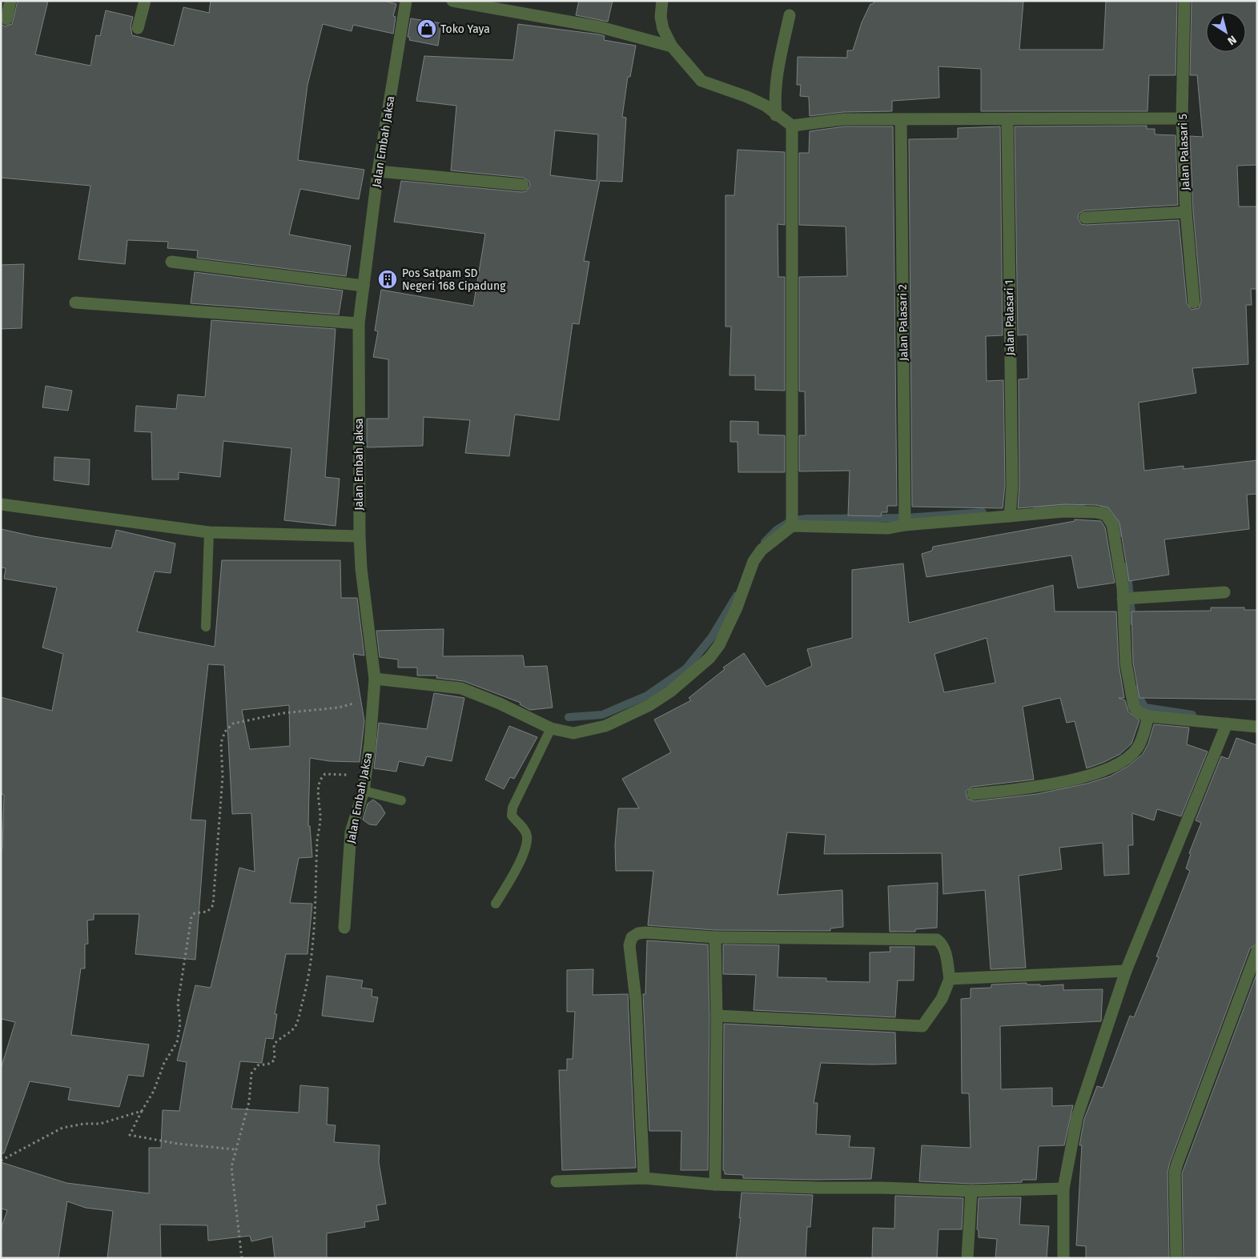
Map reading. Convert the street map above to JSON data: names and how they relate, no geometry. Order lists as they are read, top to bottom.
{
  "streets": {
    "street": [
      "Jalan Embah Jaksa",
      "Jalan Palasari 5",
      "Jalan Palasari 1",
      "Jalan Palasari 2"
    ]
  },
  "places": {
    "shop": ["Toko Yaya"],
    "building": ["Pos Satpam SD Negeri 168 Cipadung"]
  },
  "north": "bottom right"
}
